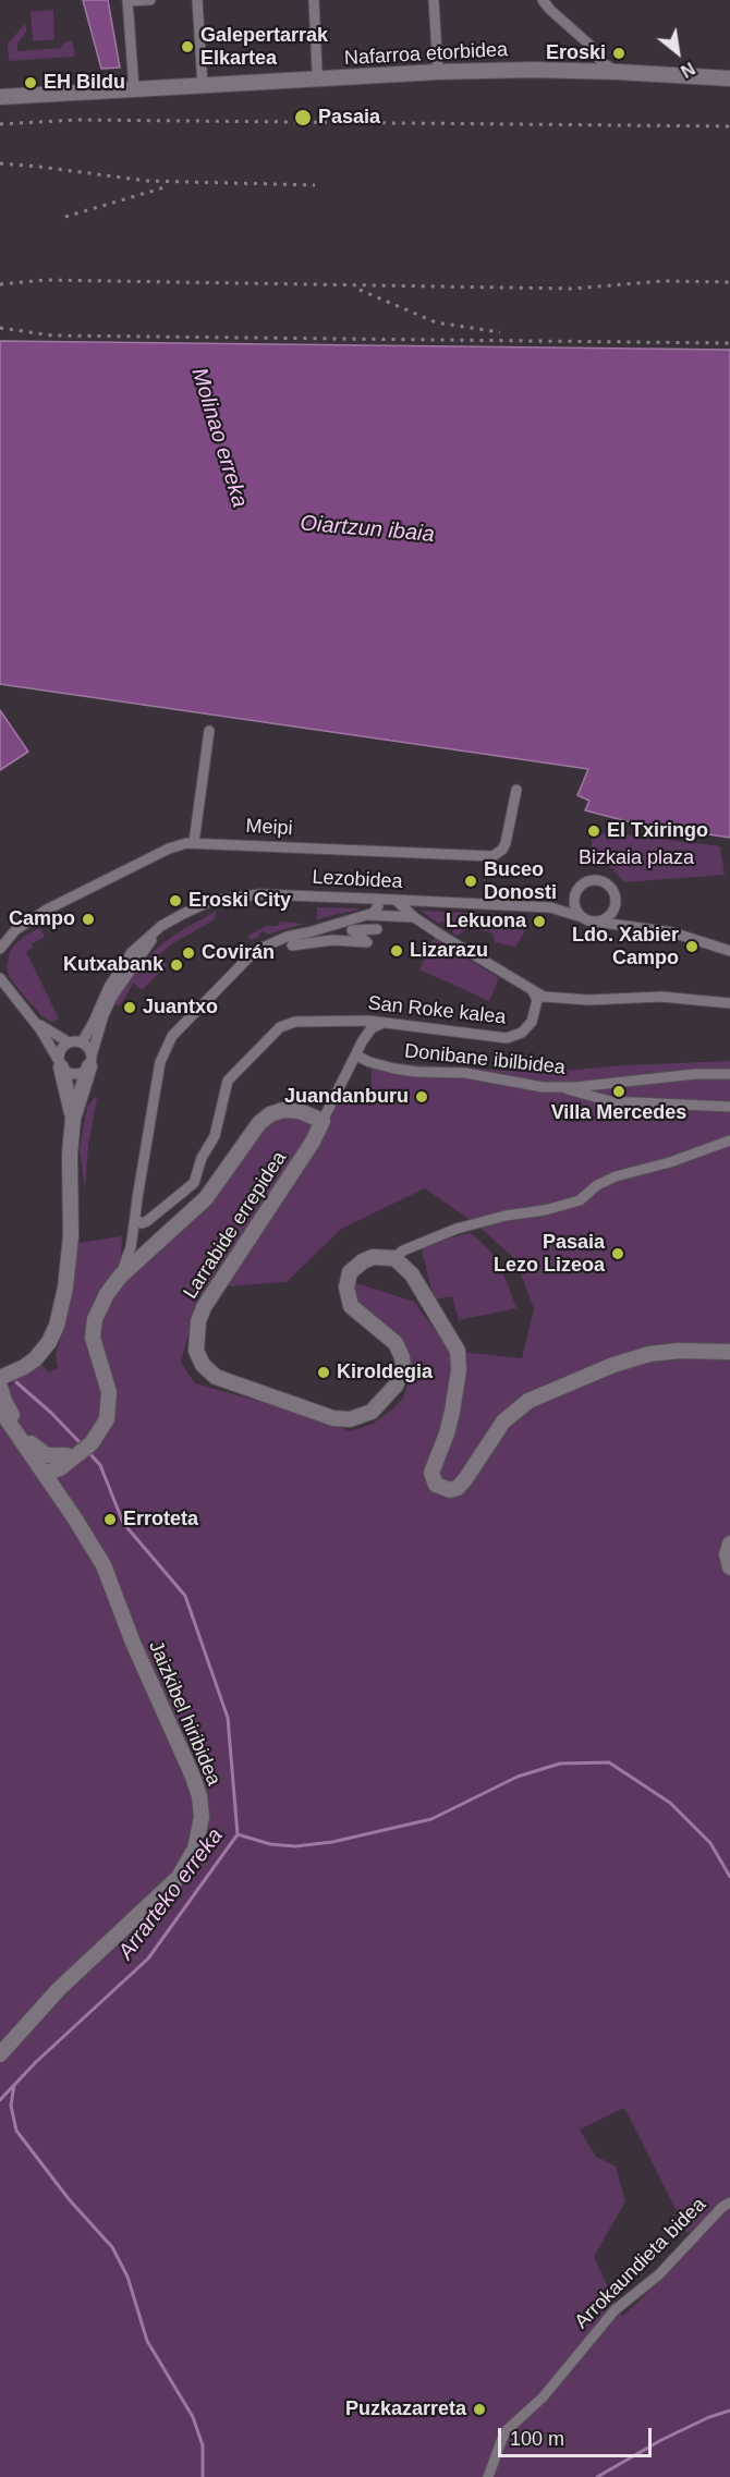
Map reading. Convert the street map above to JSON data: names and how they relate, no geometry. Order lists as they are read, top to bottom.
{
  "streets": {
    "street": [
      "Nafarroa etorbidea",
      "Meipi",
      "Lezobidea",
      "San Roke kalea",
      "Donibane ibilbidea",
      "Larrabide errepidea",
      "Jaizkibel hiribidea",
      "Arrokaundieta bidea"
    ]
  },
  "water": ["Molinao erreka", "Oiartzun ibaia", "Arrarteko erreka"],
  "parks": ["Bizkaia plaza"],
  "places": [
    "Galepertarrak Elkartea",
    "Eroski",
    "EH Bildu",
    "Pasaia",
    "El Txiringo",
    "Buceo Donosti",
    "Eroski City",
    "Campo",
    "Lekuona",
    "Ldo. Xabier Campo",
    "Lizarazu",
    "Covirán",
    "Kutxabank",
    "Juantxo",
    "Villa Mercedes",
    "Juandanburu",
    "Pasaia Lezo Lizeoa",
    "Kiroldegia",
    "Erroteta",
    "Puzkazarreta"
  ],
  "scale_bar": "100 m",
  "north": "bottom right"
}
